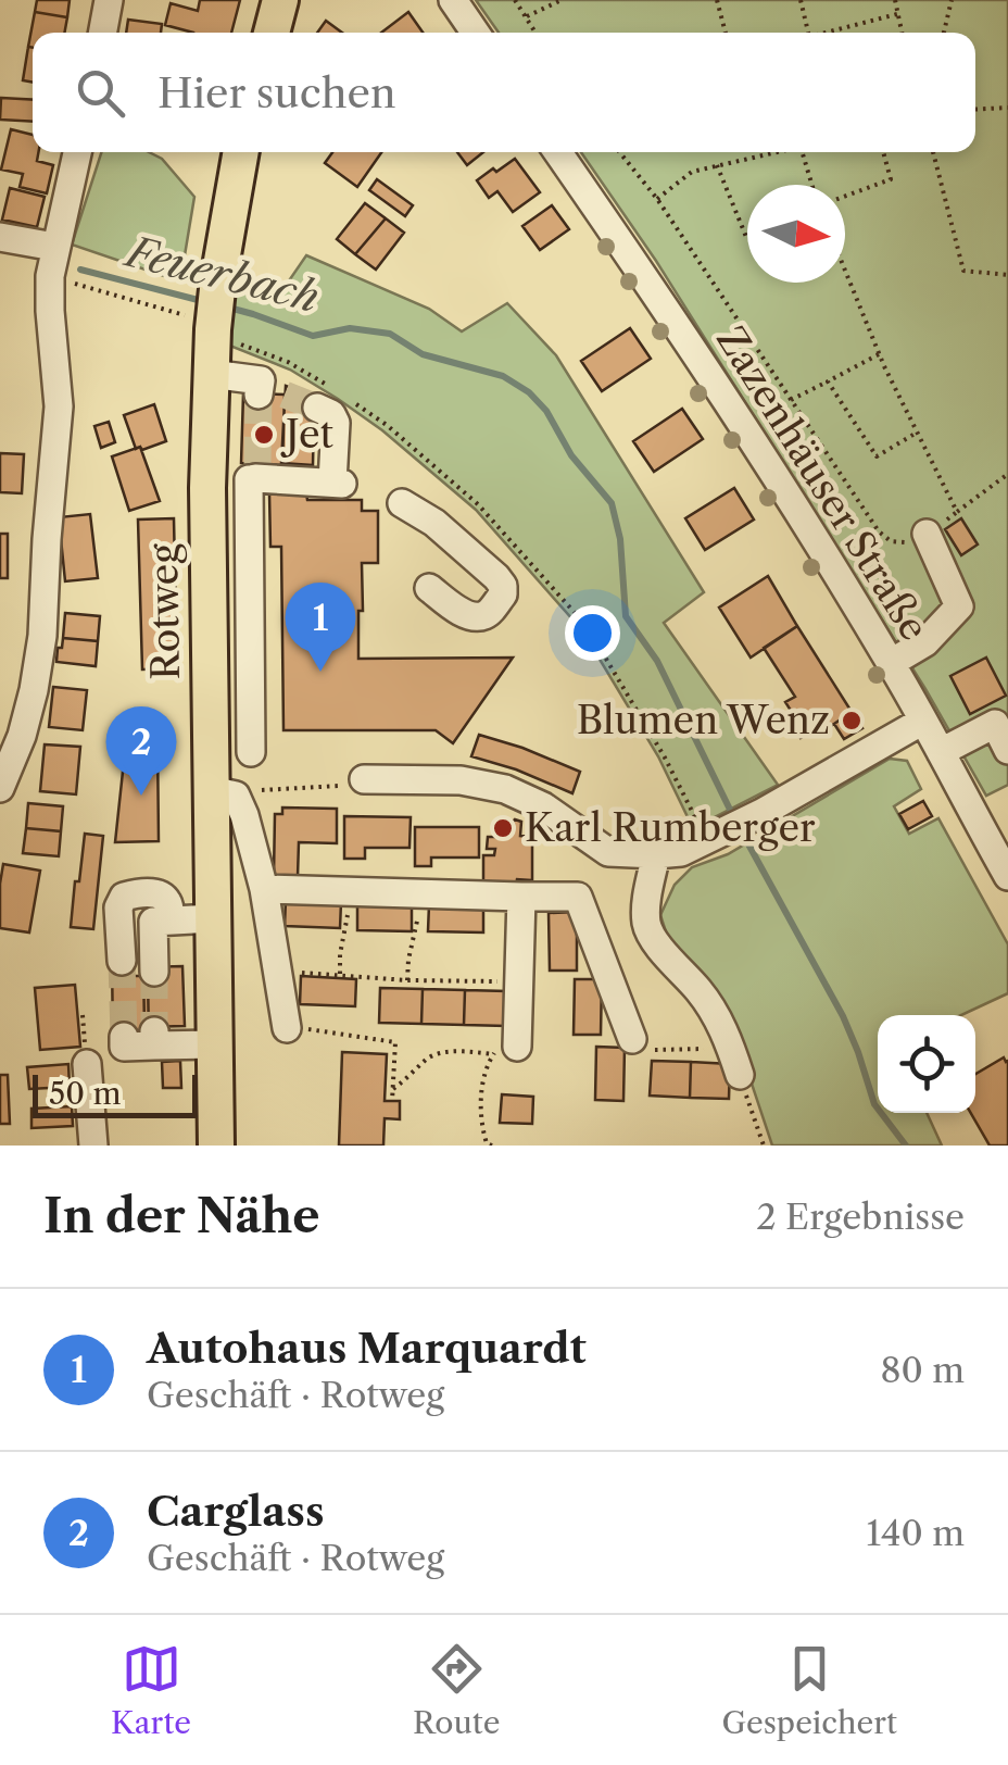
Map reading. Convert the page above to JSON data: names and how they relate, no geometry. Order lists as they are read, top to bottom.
{
  "streets": {
    "main road": ["Rotweg"],
    "street": ["Zazenhäuser Straße"]
  },
  "water": ["Feuerbach"],
  "places": ["Jet", "Blumen Wenz", "Karl Rumberger"],
  "scale_bar": "50 m",
  "north": "right",
  "page": {
    "search": "Hier suchen",
    "pins": ["1", "2"],
    "scale": "50 m",
    "heading": ["In der Nähe", "2 Ergebnisse"],
    "list": [
      {
        "mark": "1",
        "name": "Autohaus Marquardt",
        "note": "Geschäft · Rotweg",
        "value": "80 m"
      },
      {
        "mark": "2",
        "name": "Carglass",
        "note": "Geschäft · Rotweg",
        "value": "140 m"
      }
    ],
    "nav": ["Karte", "Route", "Gespeichert"]
  }
}
